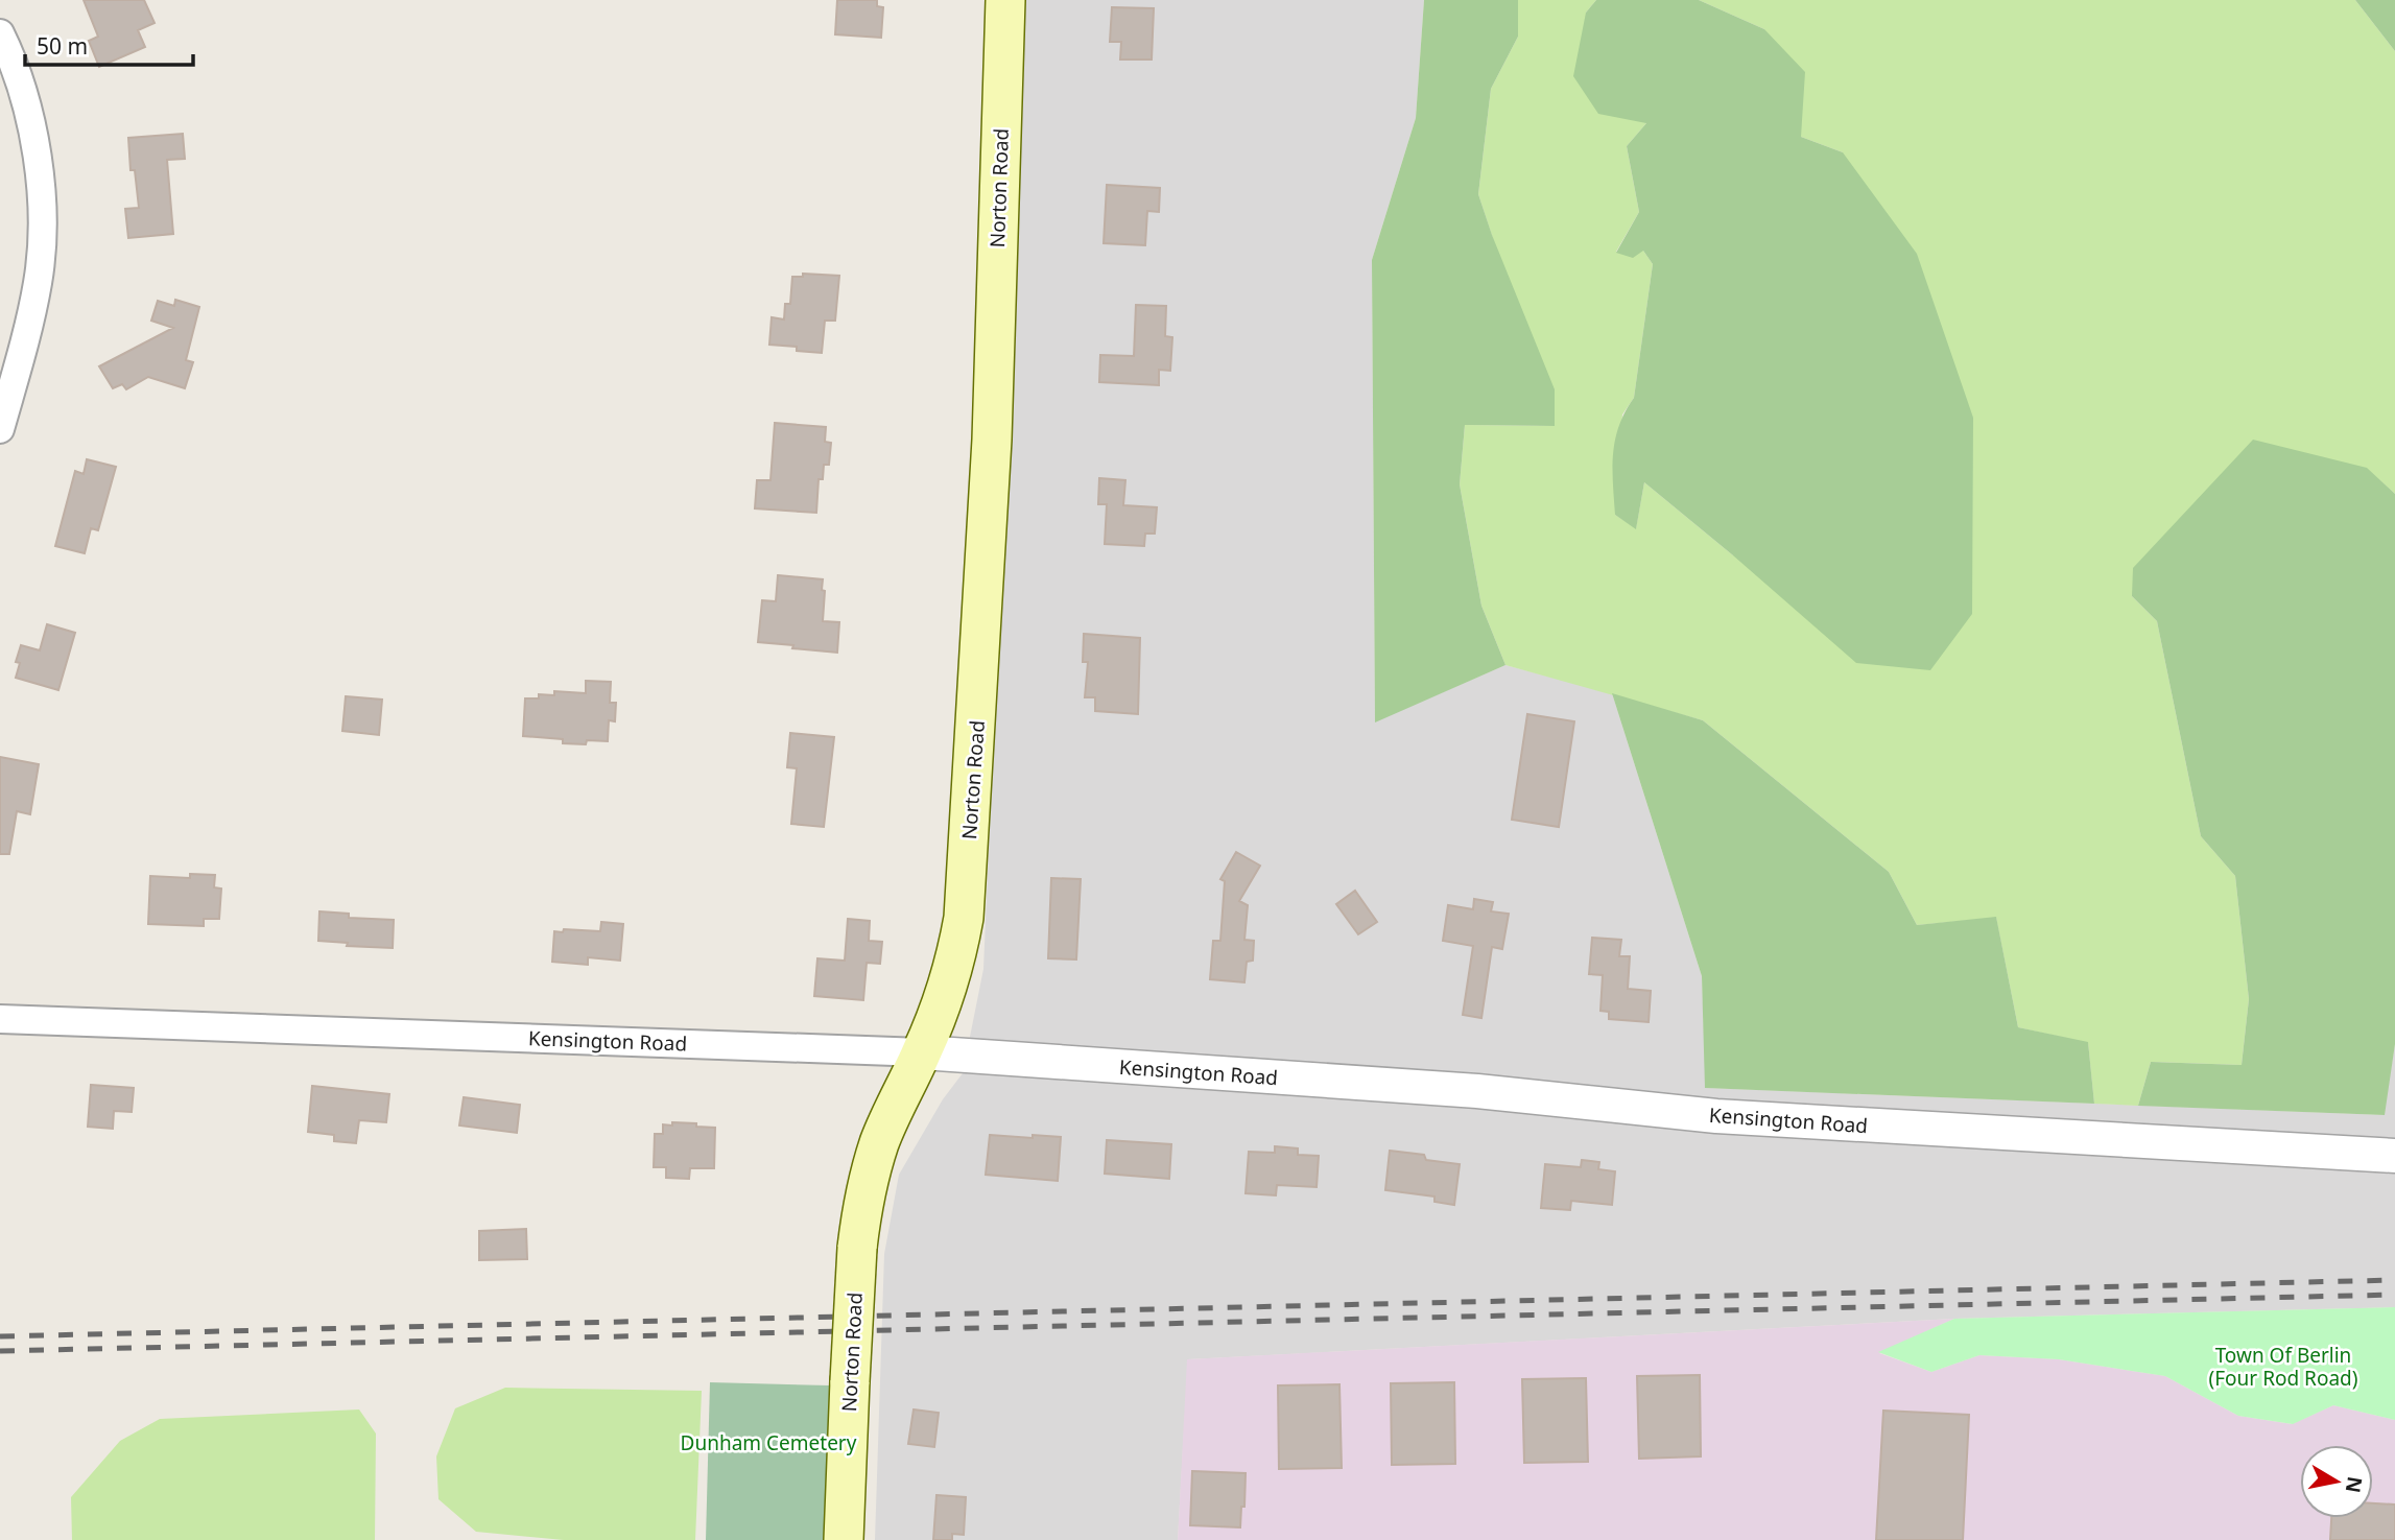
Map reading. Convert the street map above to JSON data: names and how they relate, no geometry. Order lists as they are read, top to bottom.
{
  "streets": {
    "main road": ["Norton Road"],
    "street": ["Kensington Road"]
  },
  "crossings": [
    ["Norton Road", "Kensington Road"]
  ],
  "parks": ["Town Of Berlin (Four Rod Road)", "Dunham Cemetery"],
  "scale_bar": "50 m",
  "north": "right"
}
